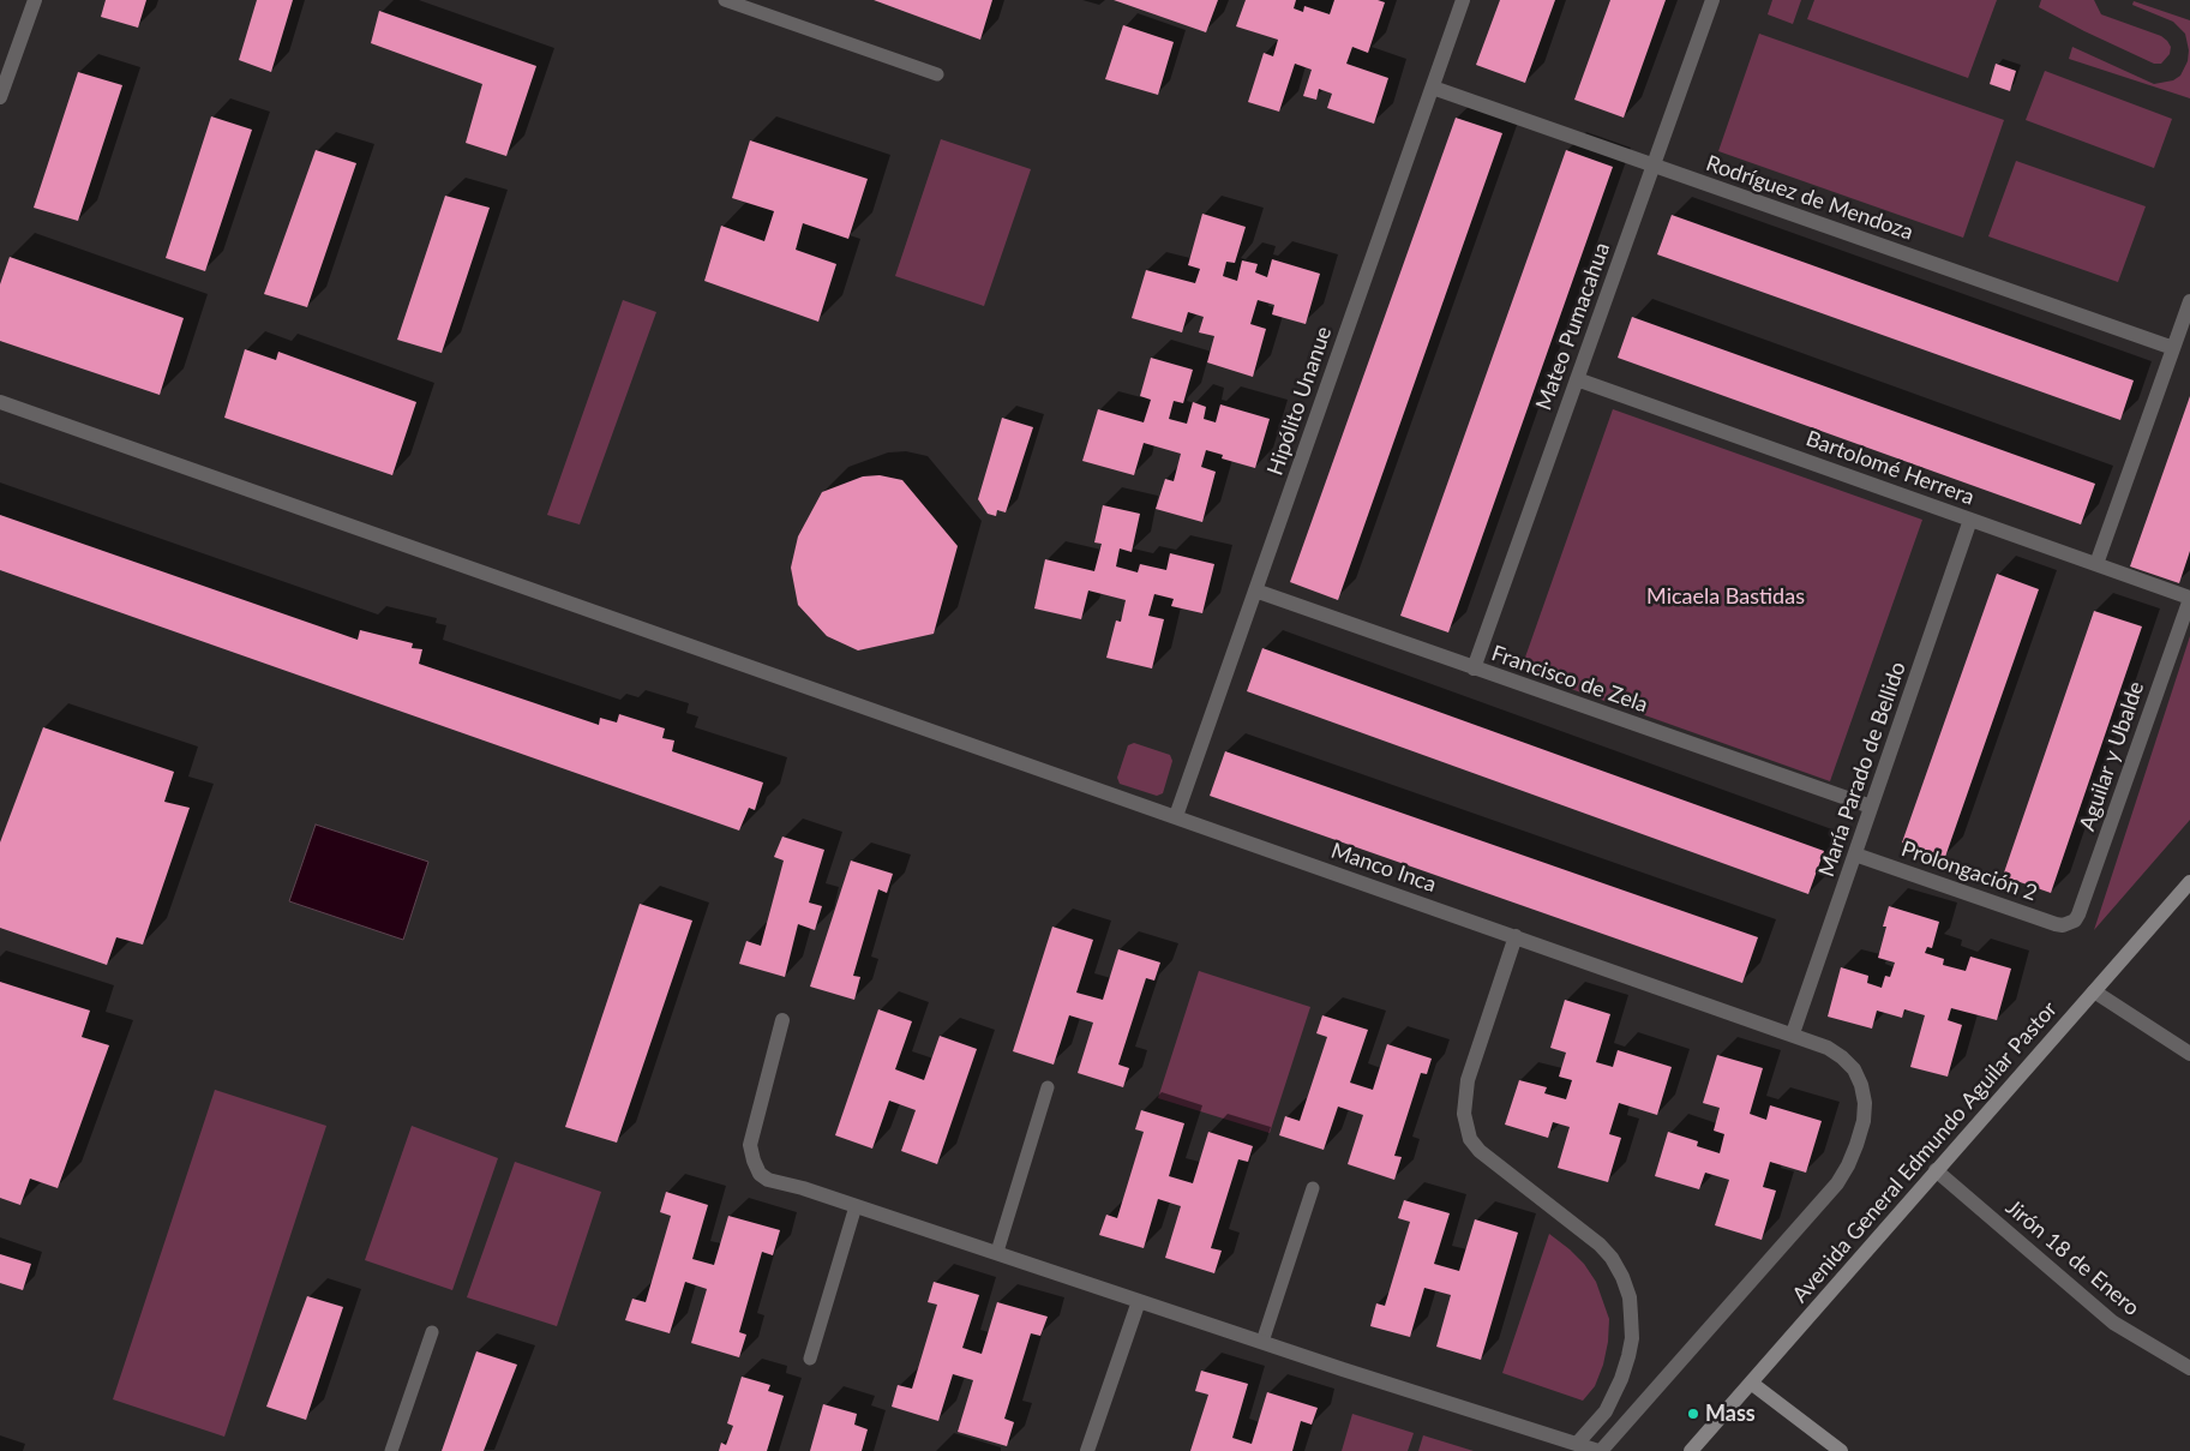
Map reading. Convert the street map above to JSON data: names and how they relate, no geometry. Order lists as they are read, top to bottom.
{
  "streets": {
    "street": [
      "Rodríguez de Mendoza",
      "Mateo Pumacahua",
      "Hipólito Unanue",
      "Bartolomé Herrera",
      "Francisco de Zela",
      "Aguilar y Ubalde",
      "María Parado de Bellido",
      "Manco Inca",
      "Prolongación 2",
      "Avenida General Edmundo Aguilar Pastor",
      "Jirón 18 de Enero"
    ]
  },
  "crossings": [
    ["Rodríguez de Mendoza", "Mateo Pumacahua"],
    ["Rodríguez de Mendoza", "Hipólito Unanue"],
    ["Mateo Pumacahua", "Bartolomé Herrera"],
    ["Mateo Pumacahua", "Francisco de Zela"],
    ["Hipólito Unanue", "Francisco de Zela"],
    ["Hipólito Unanue", "Manco Inca"],
    ["Bartolomé Herrera", "Aguilar y Ubalde"],
    ["Bartolomé Herrera", "María Parado de Bellido"],
    ["Francisco de Zela", "María Parado de Bellido"],
    ["Aguilar y Ubalde", "Prolongación 2"],
    ["María Parado de Bellido", "Manco Inca"],
    ["María Parado de Bellido", "Prolongación 2"],
    ["Avenida General Edmundo Aguilar Pastor", "Jirón 18 de Enero"]
  ],
  "parks": ["Micaela Bastidas"],
  "places": ["Mass"]
}
